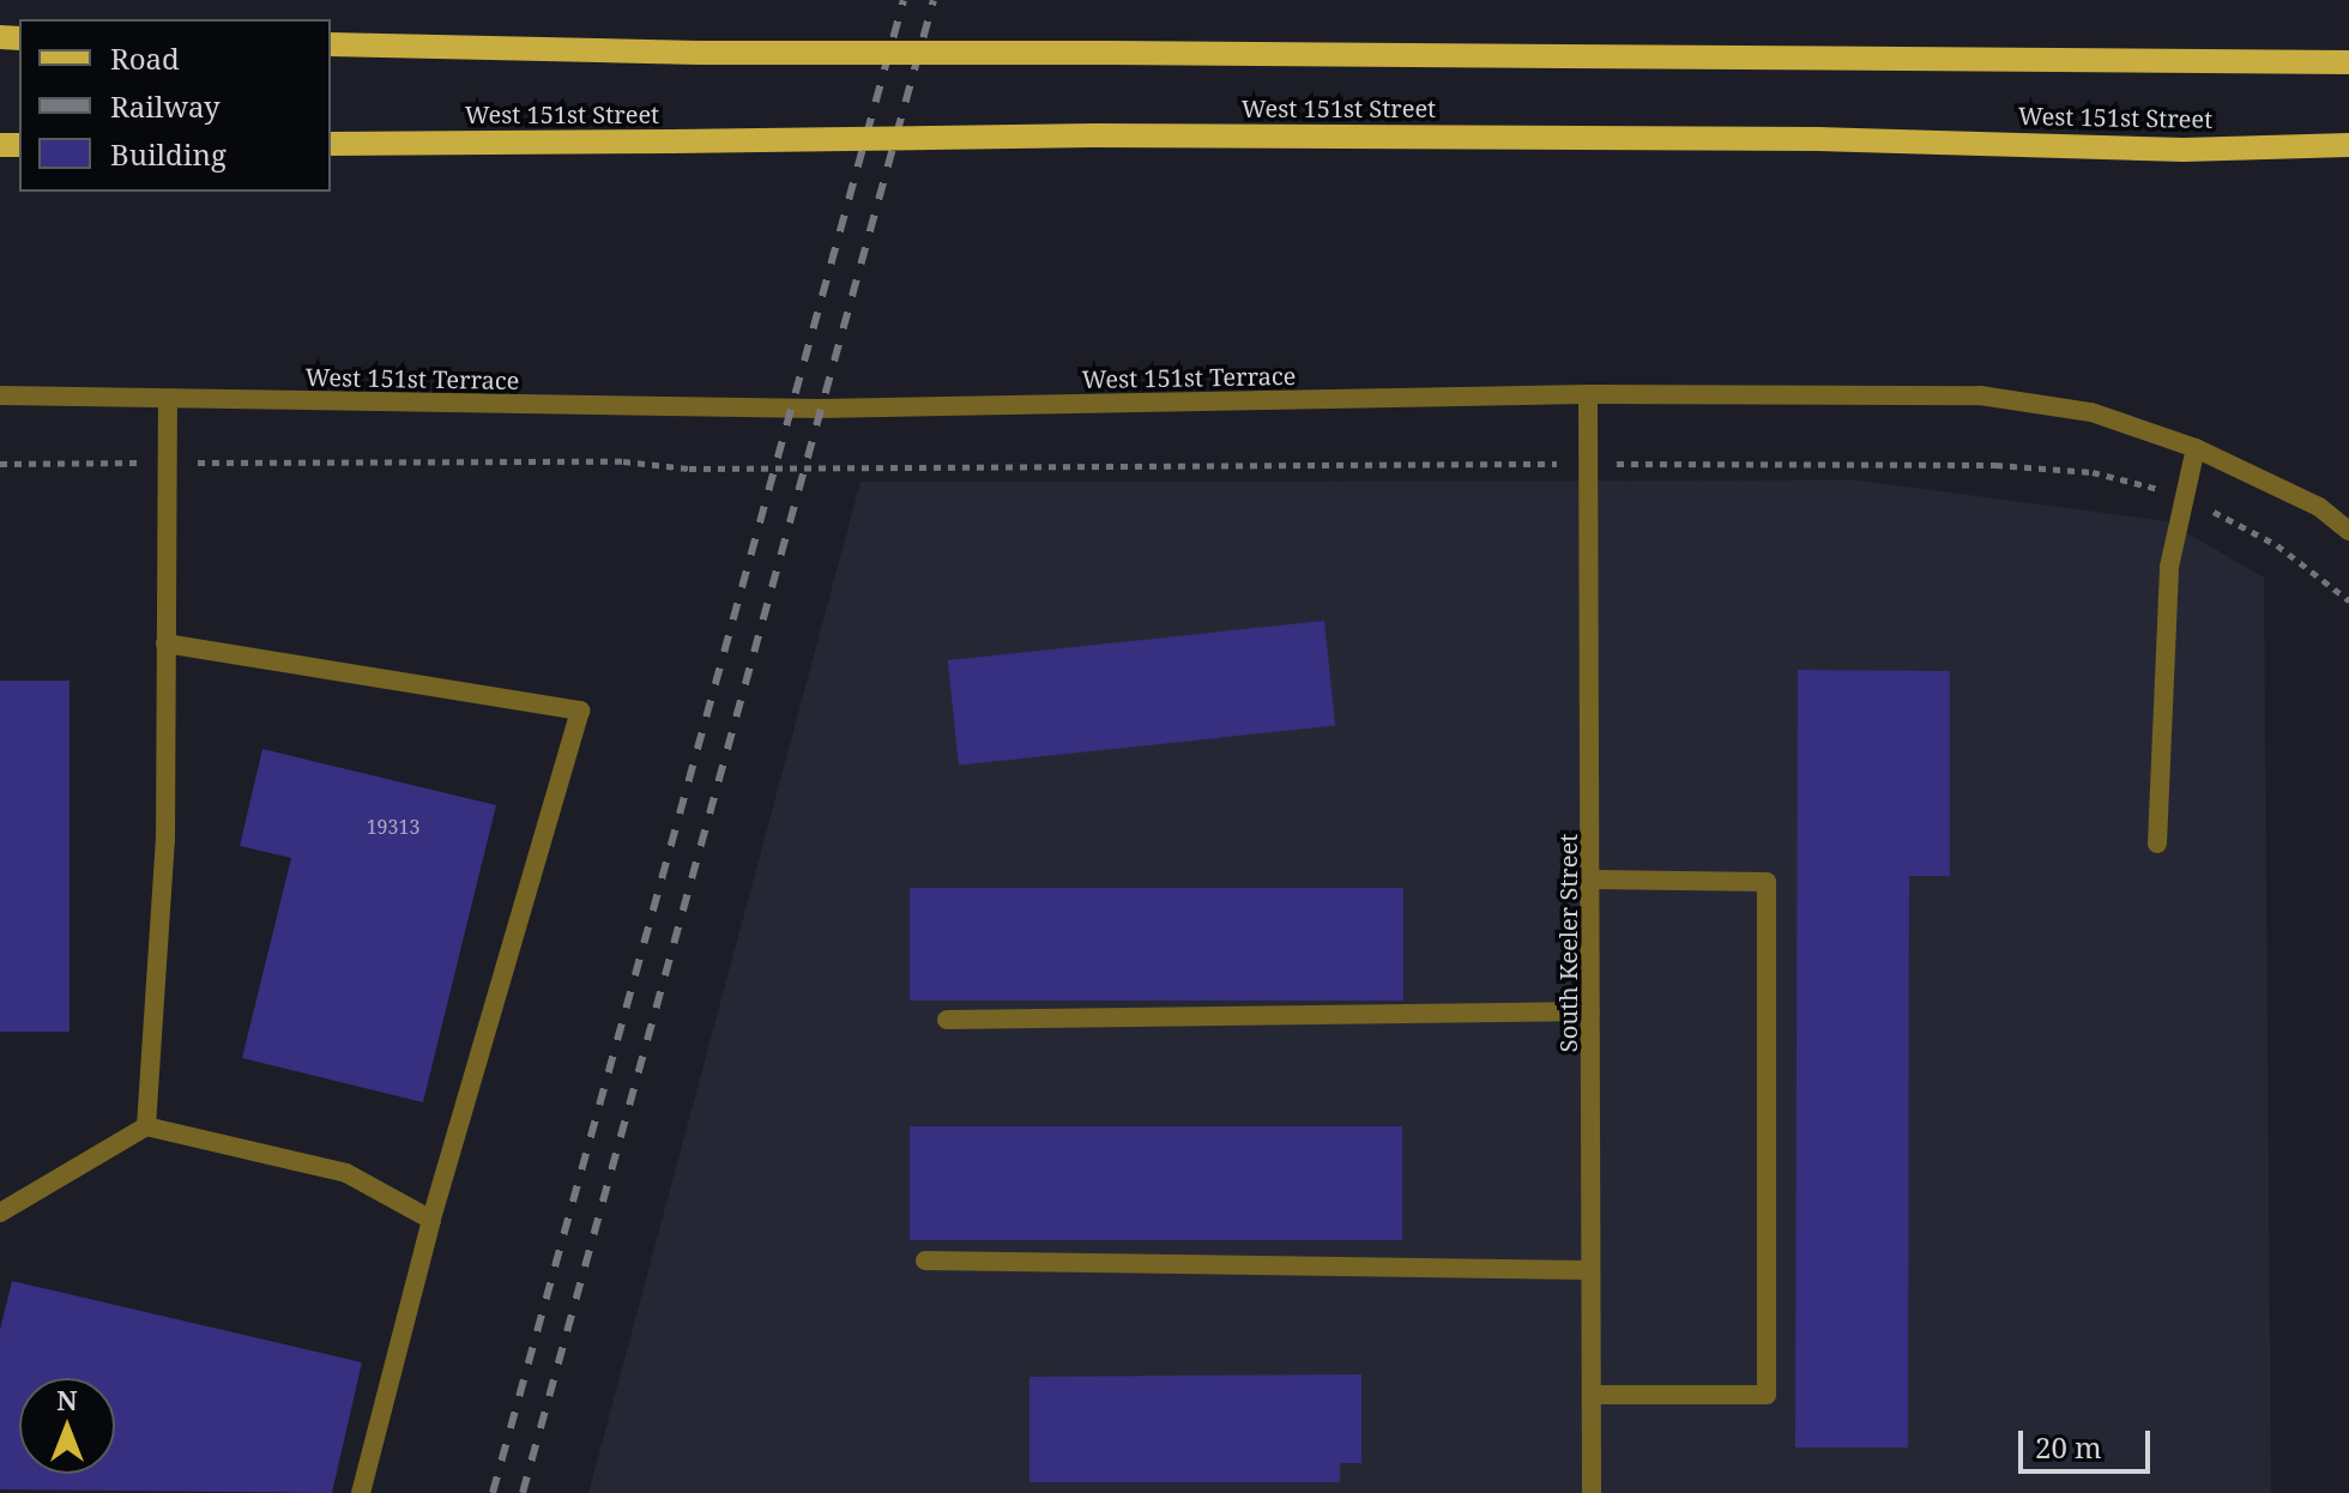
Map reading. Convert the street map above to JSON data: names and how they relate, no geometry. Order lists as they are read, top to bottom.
{
  "streets": {
    "main road": ["West 151st Street"],
    "street": ["West 151st Terrace", "South Keeler Street"]
  },
  "crossings": [
    ["West 151st Terrace", "South Keeler Street"]
  ],
  "house_numbers": ["19313"],
  "legend": ["Road", "Railway", "Building"],
  "scale_bar": "20 m",
  "north": "top"
}
